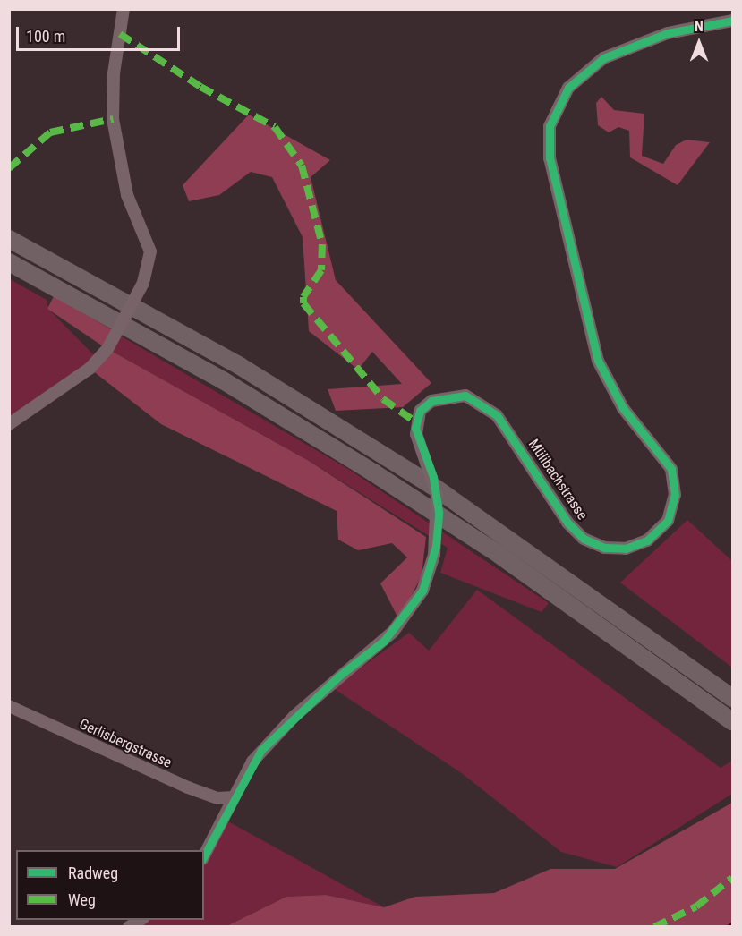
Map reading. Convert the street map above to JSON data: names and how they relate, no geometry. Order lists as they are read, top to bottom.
{
  "streets": {
    "street": ["Mülibachstrasse", "Gerlisbergstrasse"]
  },
  "crossings": [
    ["Mülibachstrasse", "Gerlisbergstrasse"]
  ],
  "legend": ["Radweg", "Weg"],
  "scale_bar": "100 m",
  "north": "top"
}
